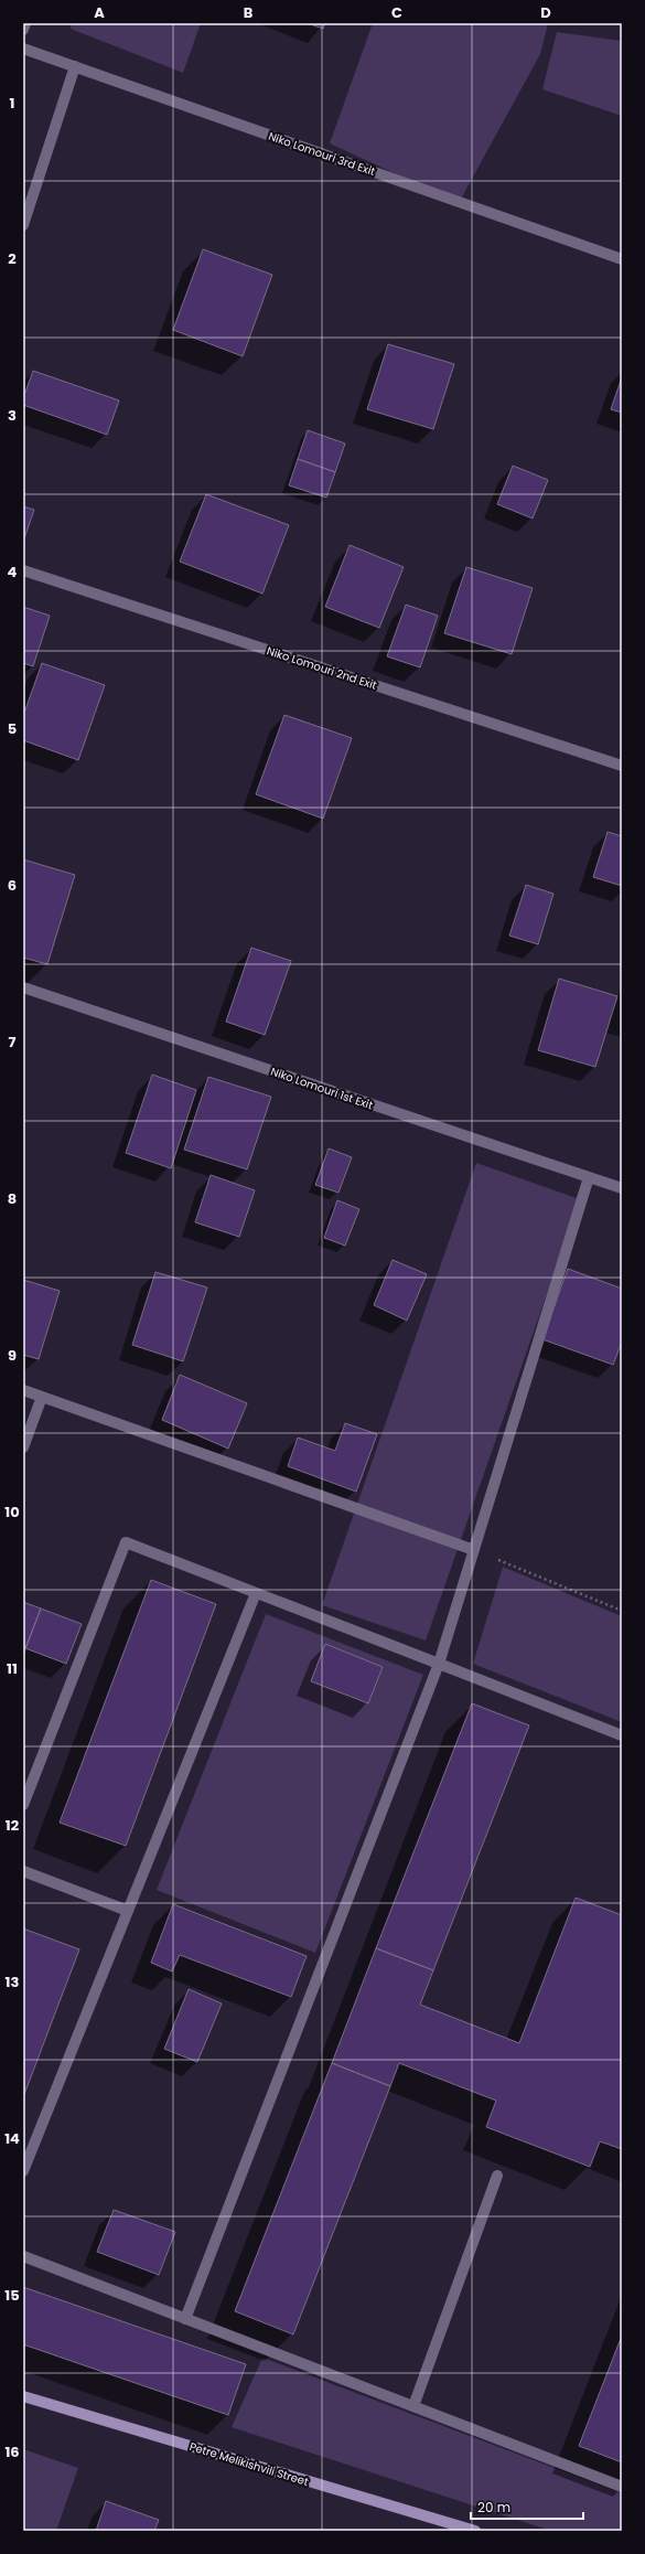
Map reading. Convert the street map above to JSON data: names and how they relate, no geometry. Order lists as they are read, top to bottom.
{
  "streets": {
    "street": [
      "Niko Lomouri 3rd Exit",
      "Niko Lomouri 2nd Exit",
      "Niko Lomouri 1st Exit",
      "Petre Melikishvili Street"
    ]
  },
  "scale_bar": "20 m",
  "grid": {
    "columns": [
      "A",
      "B",
      "C",
      "D"
    ],
    "rows": [
      "1",
      "2",
      "3",
      "4",
      "5",
      "6",
      "7",
      "8",
      "9",
      "10",
      "11",
      "12",
      "13",
      "14",
      "15",
      "16"
    ]
  }
}
